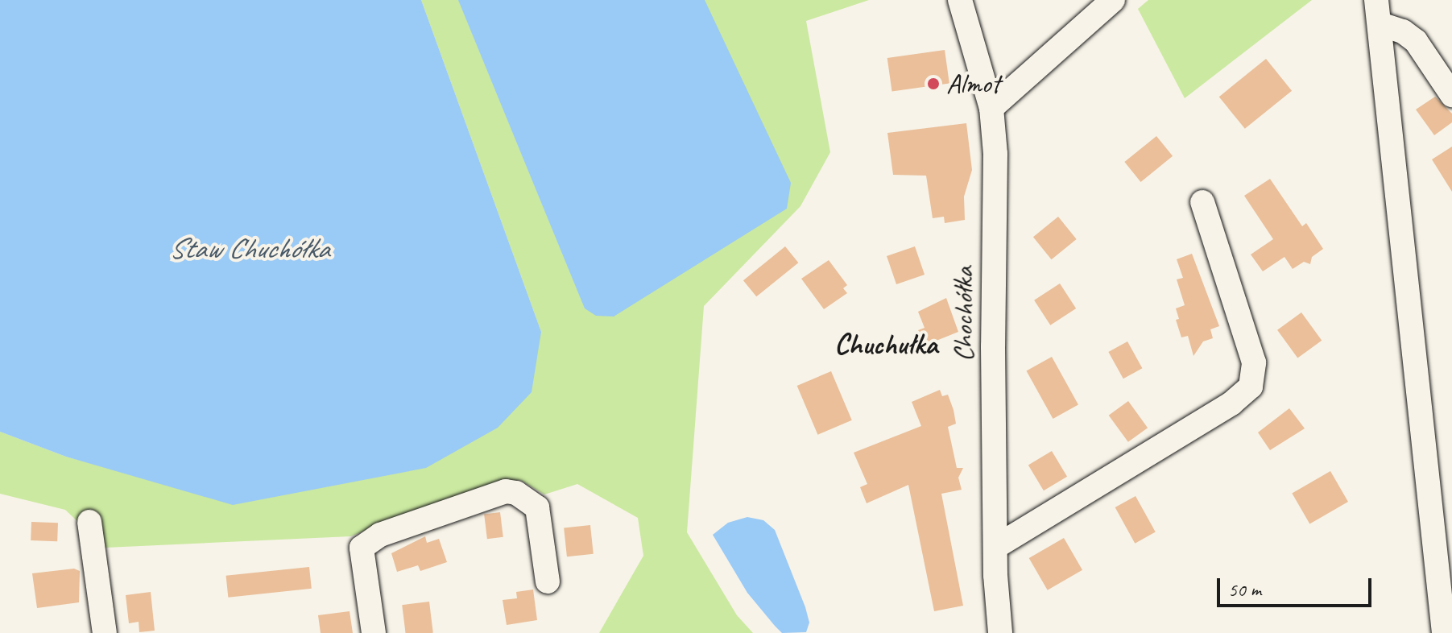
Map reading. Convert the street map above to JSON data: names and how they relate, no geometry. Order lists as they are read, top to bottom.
{
  "streets": {
    "street": ["Chochółka"]
  },
  "districts": ["Chuchułka"],
  "water": ["Staw Chuchółka"],
  "places": ["Almot"],
  "scale_bar": "50 m"
}
